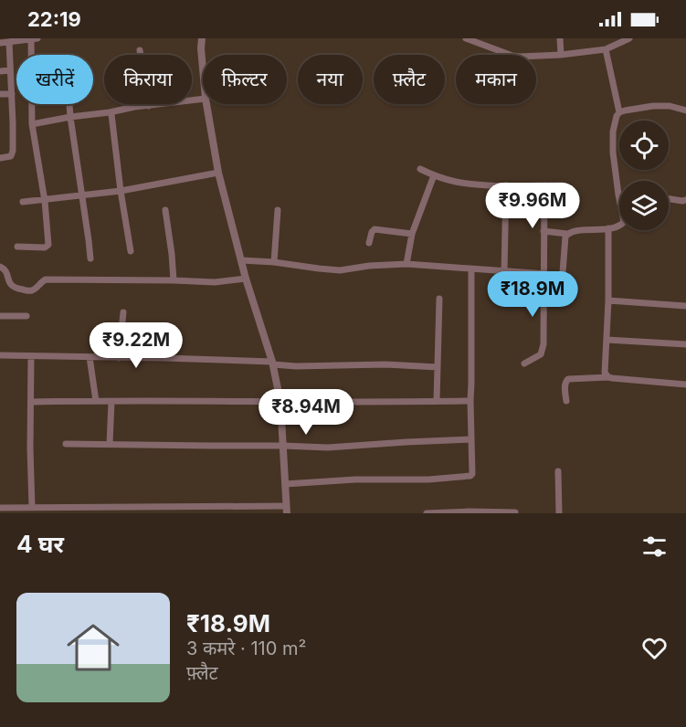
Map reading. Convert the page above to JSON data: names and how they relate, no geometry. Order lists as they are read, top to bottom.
{
  "page": {
    "status": "22:19",
    "chip": [
      "खरीदें",
      "किराया",
      "फ़िल्टर",
      "नया",
      "फ़्लैट",
      "मकान"
    ],
    "price": [
      "₹9.96M",
      "₹18.9M",
      "₹9.22M",
      "₹8.94M"
    ],
    "heading": "4 घर",
    "list": [
      {
        "name": "₹18.9M",
        "note": "3 कमरे · 110 m² · फ़्लैट"
      }
    ]
  }
}
